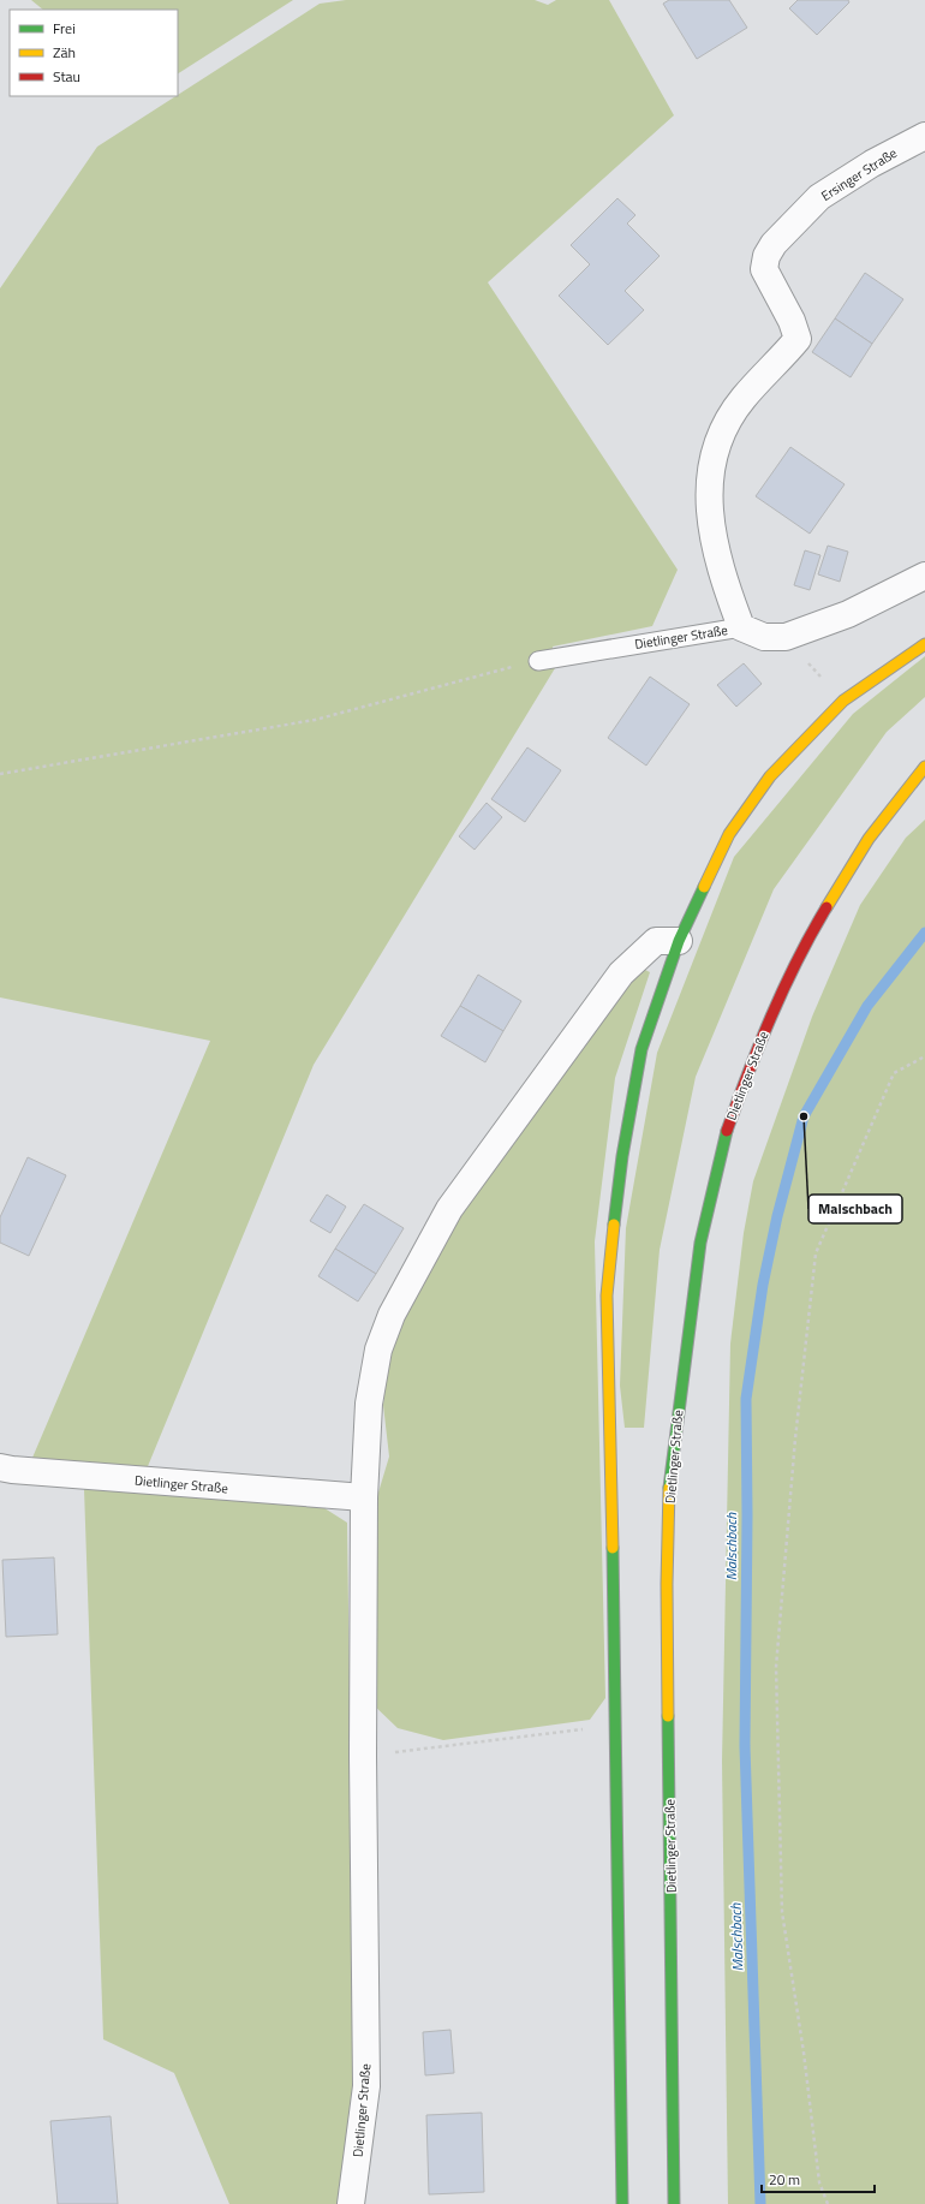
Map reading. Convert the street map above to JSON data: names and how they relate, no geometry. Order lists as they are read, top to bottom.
{
  "streets": {
    "street": ["Ersinger Straße", "Dietlinger Straße"]
  },
  "crossings": [
    ["Ersinger Straße", "Dietlinger Straße"]
  ],
  "water": ["Malschbach"],
  "places": ["Malschbach"],
  "legend": ["Frei", "Zäh", "Stau"],
  "scale_bar": "20 m"
}
